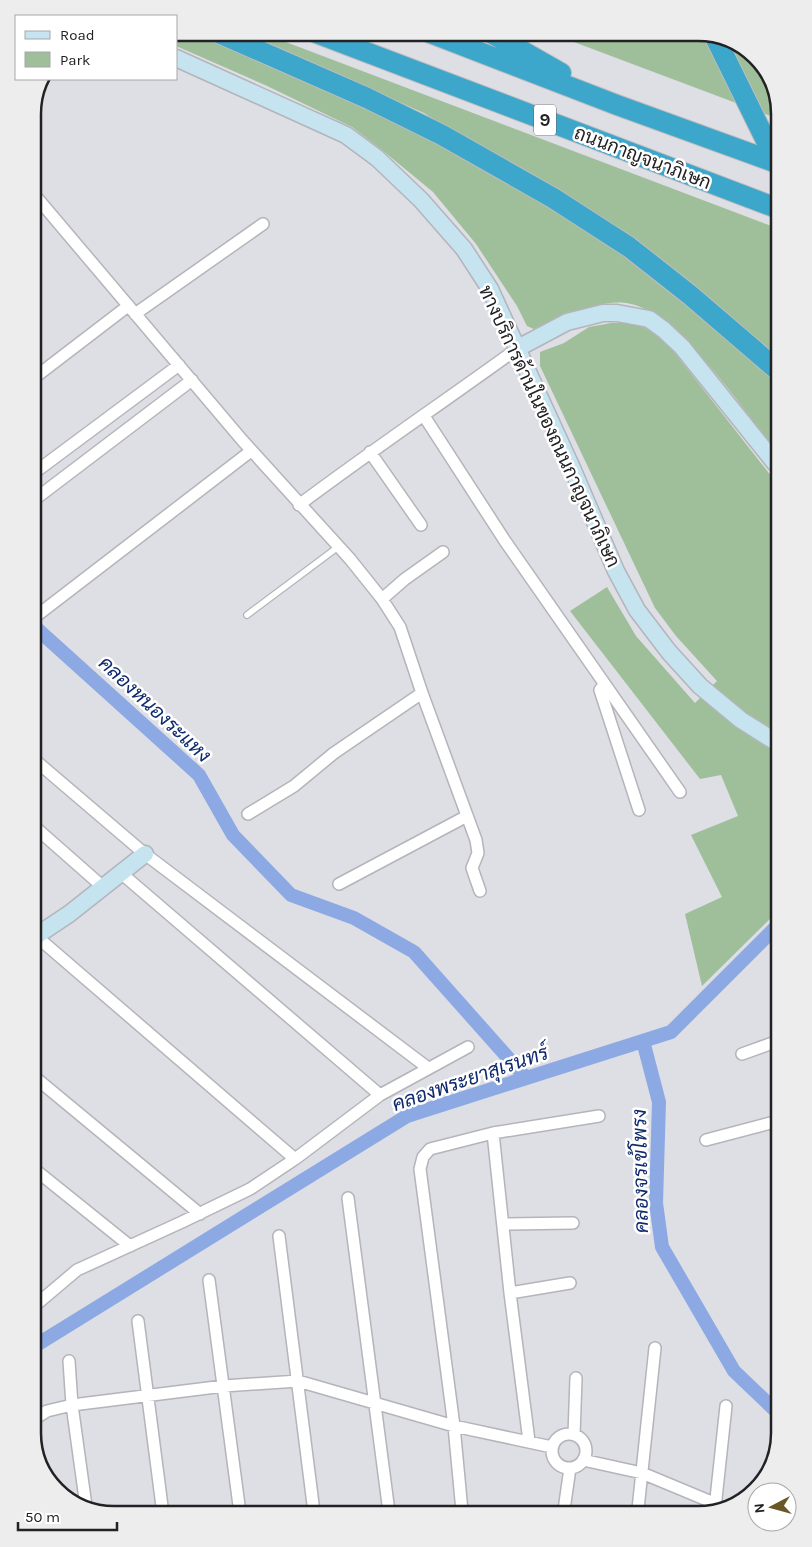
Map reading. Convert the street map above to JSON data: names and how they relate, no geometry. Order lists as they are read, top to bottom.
{
  "streets": {
    "highway": ["9", "ถนนกาญจนาภิเษก"],
    "main road": ["ทางบริการด้านในของถนนกาญจนาภิเษก"]
  },
  "water": ["คลองหนองระแหง", "คลองพระยาสุเรนทร์", "คลองจรเข้โพรง"],
  "legend": ["Road", "Park"],
  "scale_bar": "50 m",
  "north": "left"
}
